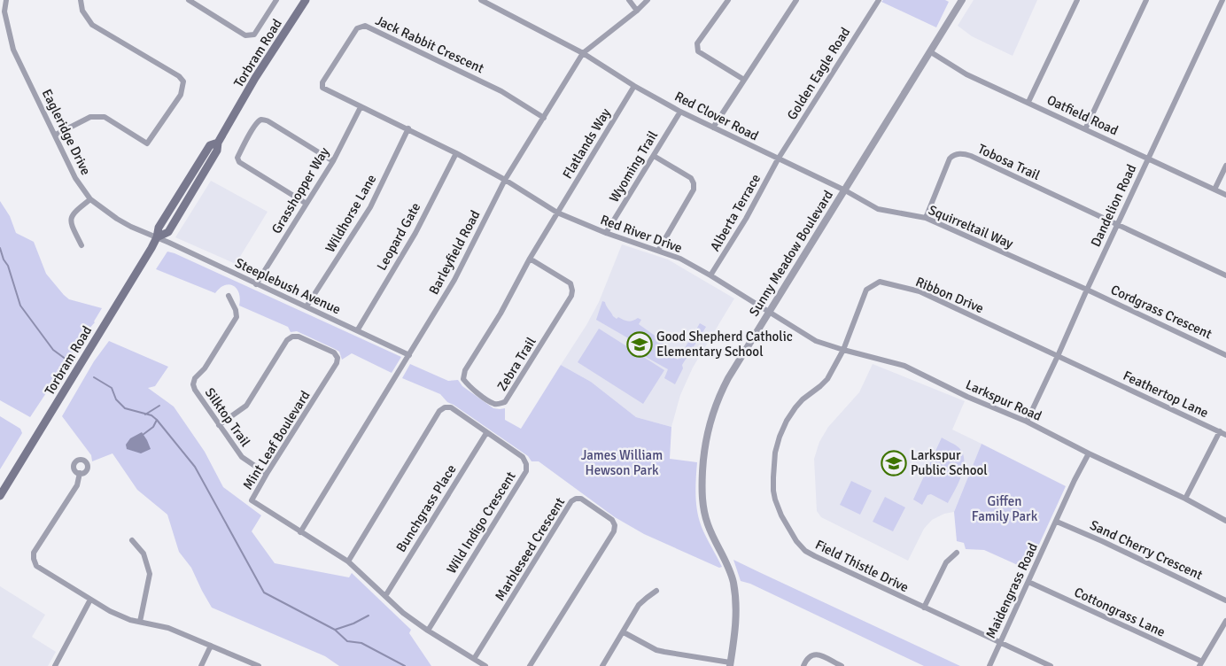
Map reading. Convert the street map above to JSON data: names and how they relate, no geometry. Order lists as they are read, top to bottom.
{
  "streets": {
    "main road": ["Torbram Road"],
    "street": [
      "Jack Rabbit Crescent",
      "Golden Eagle Road",
      "Oatfield Road",
      "Red Clover Road",
      "Eagleridge Drive",
      "Flatlands Way",
      "Tobosa Trail",
      "Wyoming Trail",
      "Grasshopper Way",
      "Dandelion Road",
      "Alberta Terrace",
      "Wildhorse Lane",
      "Squirreltail Way",
      "Red River Drive",
      "Leopard Gate",
      "Barleyfield Road",
      "Sunny Meadow Boulevard",
      "Steeplebush Avenue",
      "Ribbon Drive",
      "Cordgrass Crescent",
      "Zebra Trail",
      "Feathertop Lane",
      "Larkspur Road",
      "Silktop Trail",
      "Mint Leaf Boulevard",
      "Bunchgrass Place",
      "Wild Indigo Crescent",
      "Marbleseed Crescent",
      "Sand Cherry Crescent",
      "Field Thistle Drive",
      "Maidengrass Road",
      "Cottongrass Lane"
    ]
  },
  "crossings": [
    ["Jack Rabbit Crescent", "Grasshopper Way"],
    ["Jack Rabbit Crescent", "Wildhorse Lane"],
    ["Jack Rabbit Crescent", "Red River Drive"],
    ["Jack Rabbit Crescent", "Leopard Gate"],
    ["Jack Rabbit Crescent", "Barleyfield Road"],
    ["Torbram Road", "Eagleridge Drive"],
    ["Torbram Road", "Steeplebush Avenue"],
    ["Golden Eagle Road", "Red Clover Road"],
    ["Golden Eagle Road", "Alberta Terrace"],
    ["Oatfield Road", "Dandelion Road"],
    ["Oatfield Road", "Sunny Meadow Boulevard"],
    ["Red Clover Road", "Flatlands Way"],
    ["Red Clover Road", "Wyoming Trail"],
    ["Red Clover Road", "Alberta Terrace"],
    ["Red Clover Road", "Squirreltail Way"],
    ["Red Clover Road", "Barleyfield Road"],
    ["Red Clover Road", "Sunny Meadow Boulevard"],
    ["Eagleridge Drive", "Steeplebush Avenue"],
    ["Flatlands Way", "Red River Drive"],
    ["Flatlands Way", "Zebra Trail"],
    ["Tobosa Trail", "Dandelion Road"],
    ["Tobosa Trail", "Squirreltail Way"],
    ["Wyoming Trail", "Red River Drive"],
    ["Grasshopper Way", "Steeplebush Avenue"],
    ["Dandelion Road", "Squirreltail Way"],
    ["Dandelion Road", "Ribbon Drive"],
    ["Dandelion Road", "Cordgrass Crescent"],
    ["Dandelion Road", "Feathertop Lane"],
    ["Dandelion Road", "Larkspur Road"],
    ["Alberta Terrace", "Red River Drive"],
    ["Wildhorse Lane", "Steeplebush Avenue"],
    ["Squirreltail Way", "Sunny Meadow Boulevard"],
    ["Squirreltail Way", "Cordgrass Crescent"],
    ["Red River Drive", "Barleyfield Road"],
    ["Red River Drive", "Sunny Meadow Boulevard"],
    ["Red River Drive", "Zebra Trail"],
    ["Red River Drive", "Larkspur Road"],
    ["Leopard Gate", "Steeplebush Avenue"],
    ["Barleyfield Road", "Steeplebush Avenue"],
    ["Barleyfield Road", "Mint Leaf Boulevard"],
    ["Sunny Meadow Boulevard", "Larkspur Road"],
    ["Ribbon Drive", "Feathertop Lane"],
    ["Ribbon Drive", "Larkspur Road"],
    ["Ribbon Drive", "Field Thistle Drive"],
    ["Feathertop Lane", "Larkspur Road"],
    ["Larkspur Road", "Field Thistle Drive"],
    ["Larkspur Road", "Maidengrass Road"],
    ["Silktop Trail", "Mint Leaf Boulevard"],
    ["Mint Leaf Boulevard", "Bunchgrass Place"],
    ["Mint Leaf Boulevard", "Wild Indigo Crescent"],
    ["Mint Leaf Boulevard", "Marbleseed Crescent"],
    ["Bunchgrass Place", "Wild Indigo Crescent"],
    ["Sand Cherry Crescent", "Maidengrass Road"],
    ["Field Thistle Drive", "Maidengrass Road"],
    ["Maidengrass Road", "Cottongrass Lane"]
  ],
  "parks": ["James William Hewson Park", "Giffen Family Park"],
  "places": {
    "school or university": ["Good Shepherd Catholic Elementary School", "Larkspur Public School"]
  }
}
